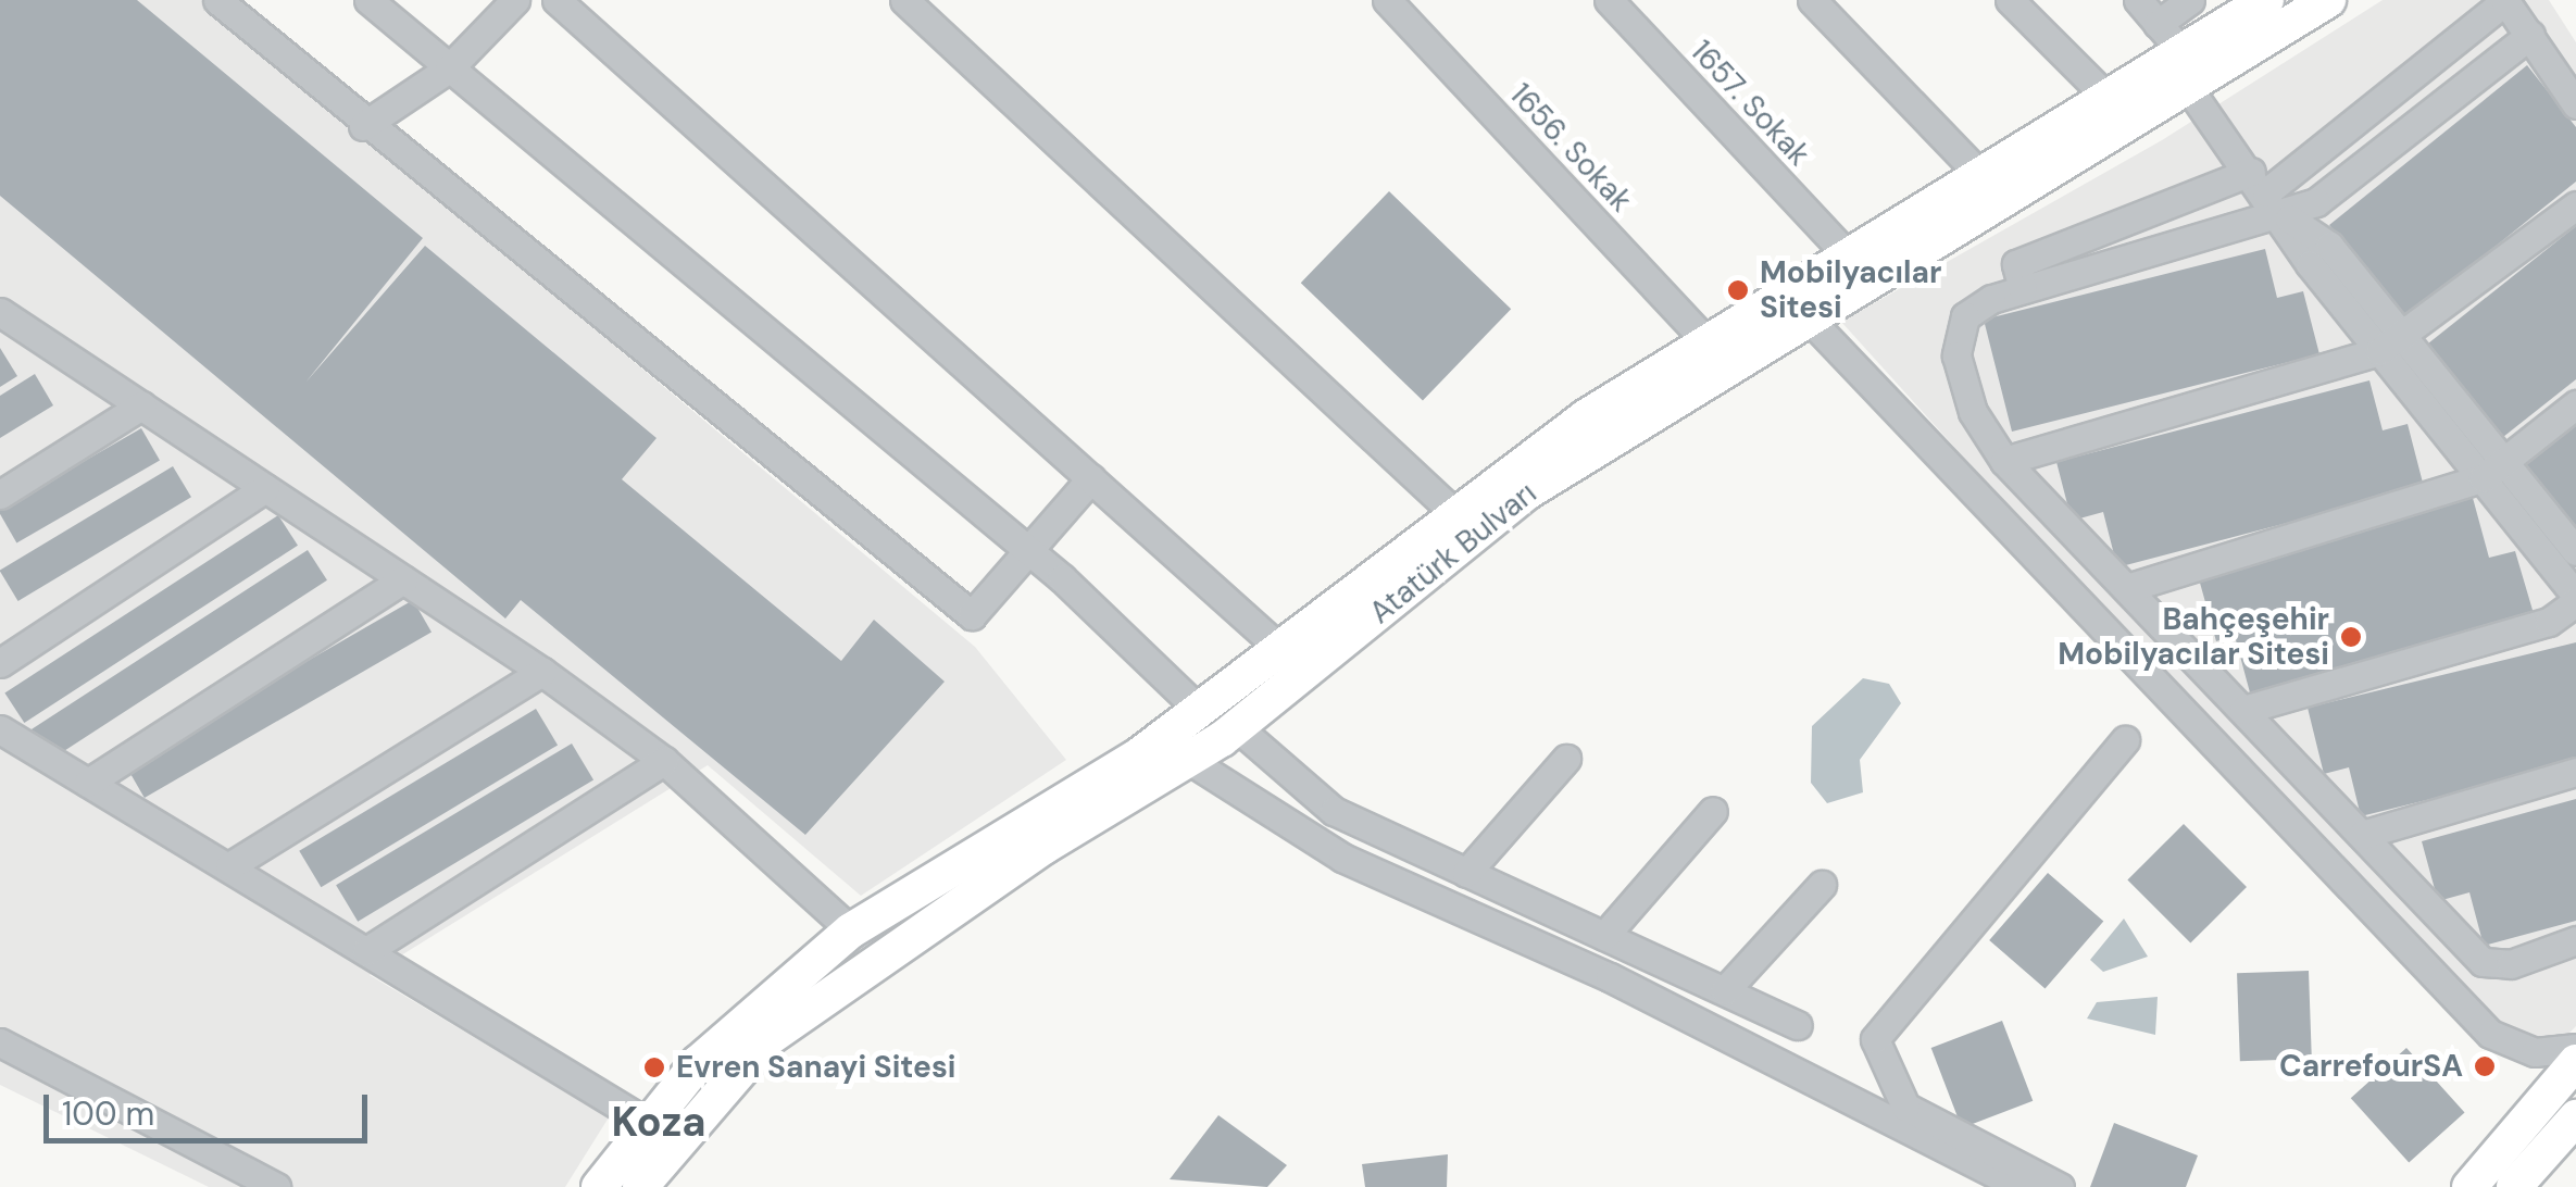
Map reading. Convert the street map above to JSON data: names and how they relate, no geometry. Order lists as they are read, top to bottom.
{
  "streets": {
    "main road": ["Atatürk Bulvarı"],
    "street": ["1657. Sokak", "1656. Sokak"]
  },
  "crossings": [
    ["1657. Sokak", "Atatürk Bulvarı"],
    ["1656. Sokak", "Atatürk Bulvarı"]
  ],
  "districts": ["Koza"],
  "places": [
    "Mobilyacılar Sitesi",
    "Bahçeşehir Mobilyacılar Sitesi",
    "CarrefourSA",
    "Evren Sanayi Sitesi"
  ],
  "scale_bar": "100 m"
}
